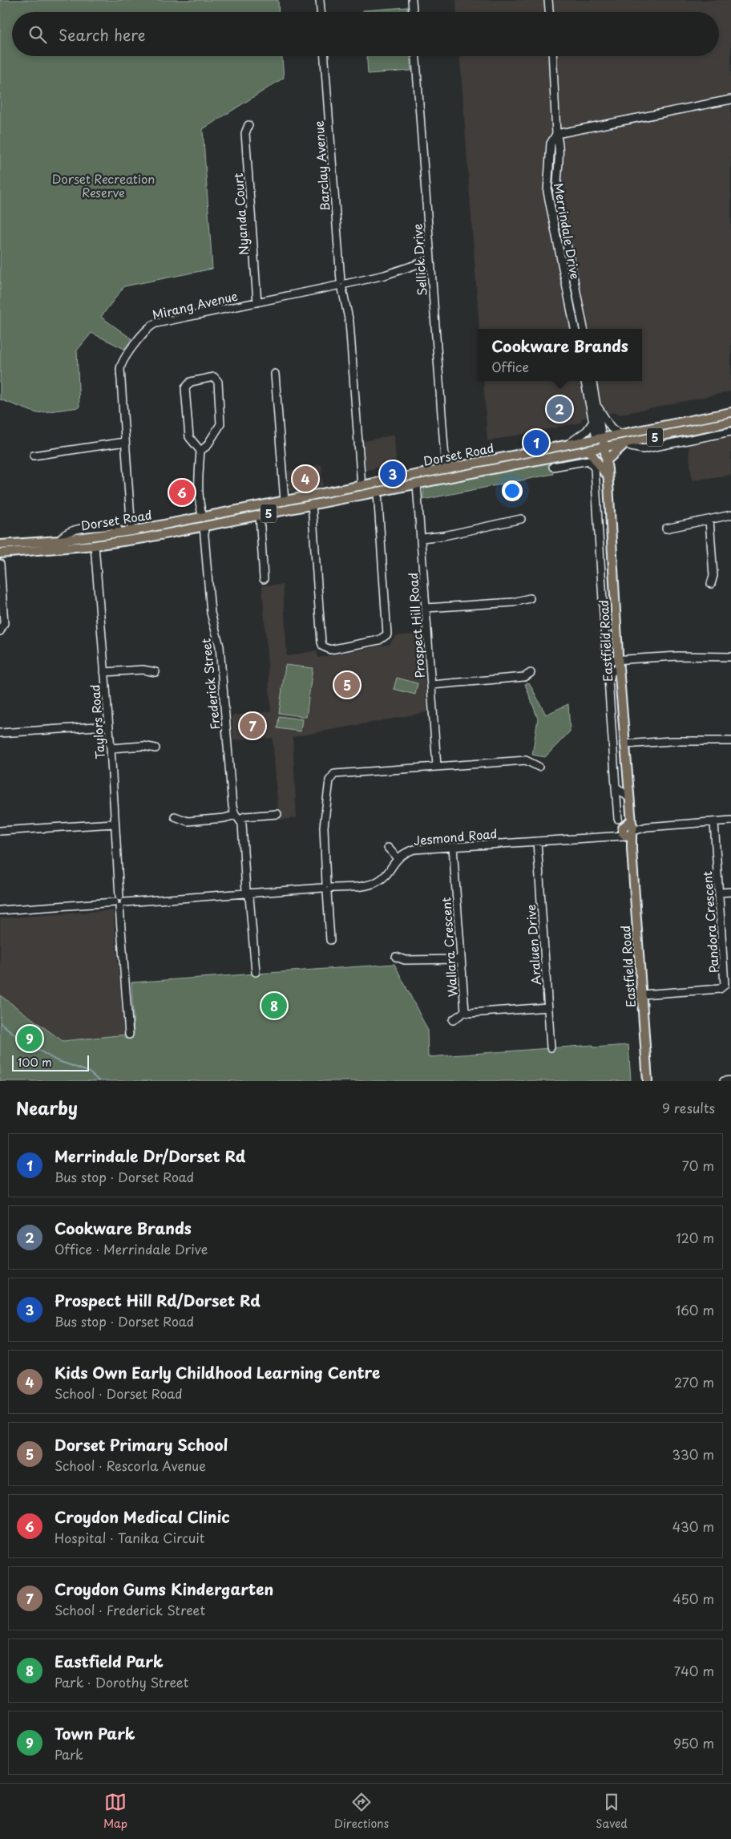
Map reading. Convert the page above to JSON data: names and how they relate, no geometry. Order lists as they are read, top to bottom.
{
  "streets": {
    "main road": ["5", "Dorset Road", "Eastfield Road"],
    "street": [
      "Barclay Avenue",
      "Nyanda Court",
      "Merrindale Drive",
      "Sellick Drive",
      "Mirang Avenue",
      "Prospect Hill Road",
      "Frederick Street",
      "Taylors Road",
      "Jesmond Road",
      "Pandora Crescent",
      "Araluen Drive",
      "Wallara Crescent"
    ]
  },
  "crossings": [
    ["Barclay Avenue", "Mirang Avenue"],
    ["Barclay Avenue", "Dorset Road"],
    ["Nyanda Court", "Mirang Avenue"],
    ["Sellick Drive", "Mirang Avenue"],
    ["Sellick Drive", "Dorset Road"],
    ["Mirang Avenue", "Dorset Road"],
    ["Dorset Road", "Prospect Hill Road"],
    ["Dorset Road", "Eastfield Road"],
    ["Dorset Road", "Frederick Street"],
    ["Dorset Road", "Taylors Road"],
    ["Eastfield Road", "Jesmond Road"],
    ["Eastfield Road", "Pandora Crescent"],
    ["Frederick Street", "Jesmond Road"],
    ["Taylors Road", "Jesmond Road"],
    ["Jesmond Road", "Pandora Crescent"],
    ["Jesmond Road", "Araluen Drive"],
    ["Jesmond Road", "Wallara Crescent"],
    ["Araluen Drive", "Wallara Crescent"]
  ],
  "parks": ["Dorset Recreation Reserve"],
  "scale_bar": "100 m",
  "page": {
    "search": "Search here",
    "popup": ["Cookware Brands", "Office"],
    "pins": [
      "2",
      "1",
      "3",
      "4",
      "6",
      "5",
      "7",
      "8",
      "9"
    ],
    "scale": "100 m",
    "heading": ["Nearby", "9 results"],
    "list": [
      {
        "mark": "1",
        "name": "Merrindale Dr/Dorset Rd",
        "note": "Bus stop · Dorset Road",
        "value": "70 m"
      },
      {
        "mark": "2",
        "name": "Cookware Brands",
        "note": "Office · Merrindale Drive",
        "value": "120 m"
      },
      {
        "mark": "3",
        "name": "Prospect Hill Rd/Dorset Rd",
        "note": "Bus stop · Dorset Road",
        "value": "160 m"
      },
      {
        "mark": "4",
        "name": "Kids Own Early Childhood Learning Centre",
        "note": "School · Dorset Road",
        "value": "270 m"
      },
      {
        "mark": "5",
        "name": "Dorset Primary School",
        "note": "School · Rescorla Avenue",
        "value": "330 m"
      },
      {
        "mark": "6",
        "name": "Croydon Medical Clinic",
        "note": "Hospital · Tanika Circuit",
        "value": "430 m"
      },
      {
        "mark": "7",
        "name": "Croydon Gums Kindergarten",
        "note": "School · Frederick Street",
        "value": "450 m"
      },
      {
        "mark": "8",
        "name": "Eastfield Park",
        "note": "Park · Dorothy Street",
        "value": "740 m"
      },
      {
        "mark": "9",
        "name": "Town Park",
        "note": "Park",
        "value": "950 m"
      }
    ],
    "nav": ["Map", "Directions", "Saved"]
  }
}
